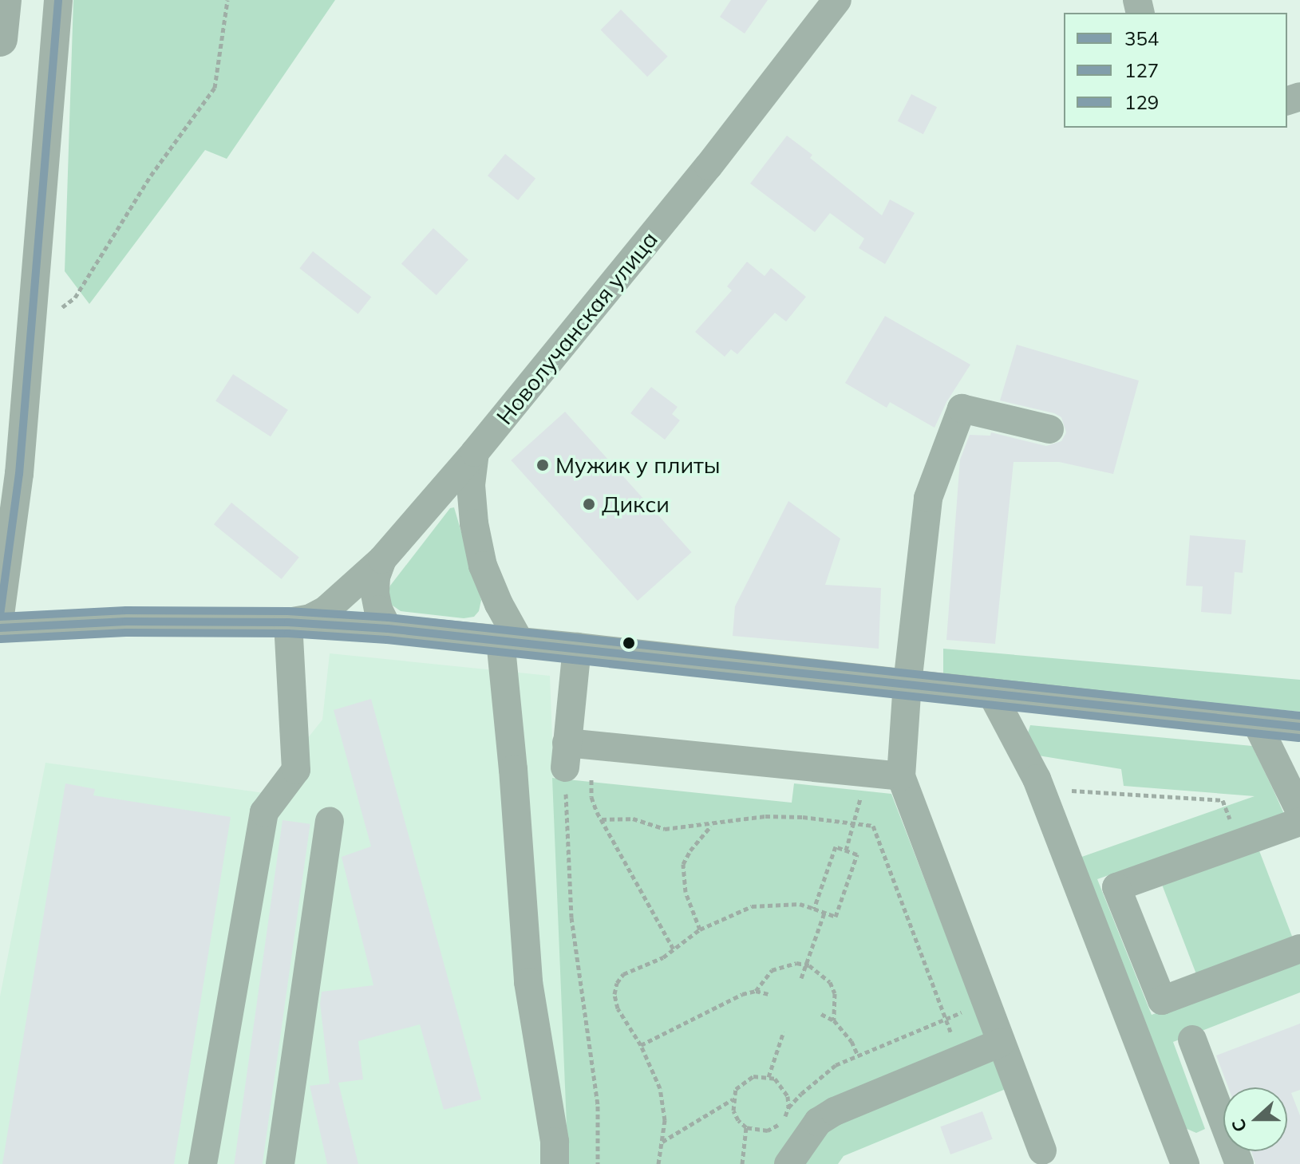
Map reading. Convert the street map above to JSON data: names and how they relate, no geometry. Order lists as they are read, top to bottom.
{
  "streets": {
    "street": ["Новолучанская улица"]
  },
  "places": ["Мужик у плиты", "Дикси"],
  "lines": ["transit line 354", "transit line 129", "transit line 127"],
  "legend": ["354", "127", "129"],
  "north": "left"
}
